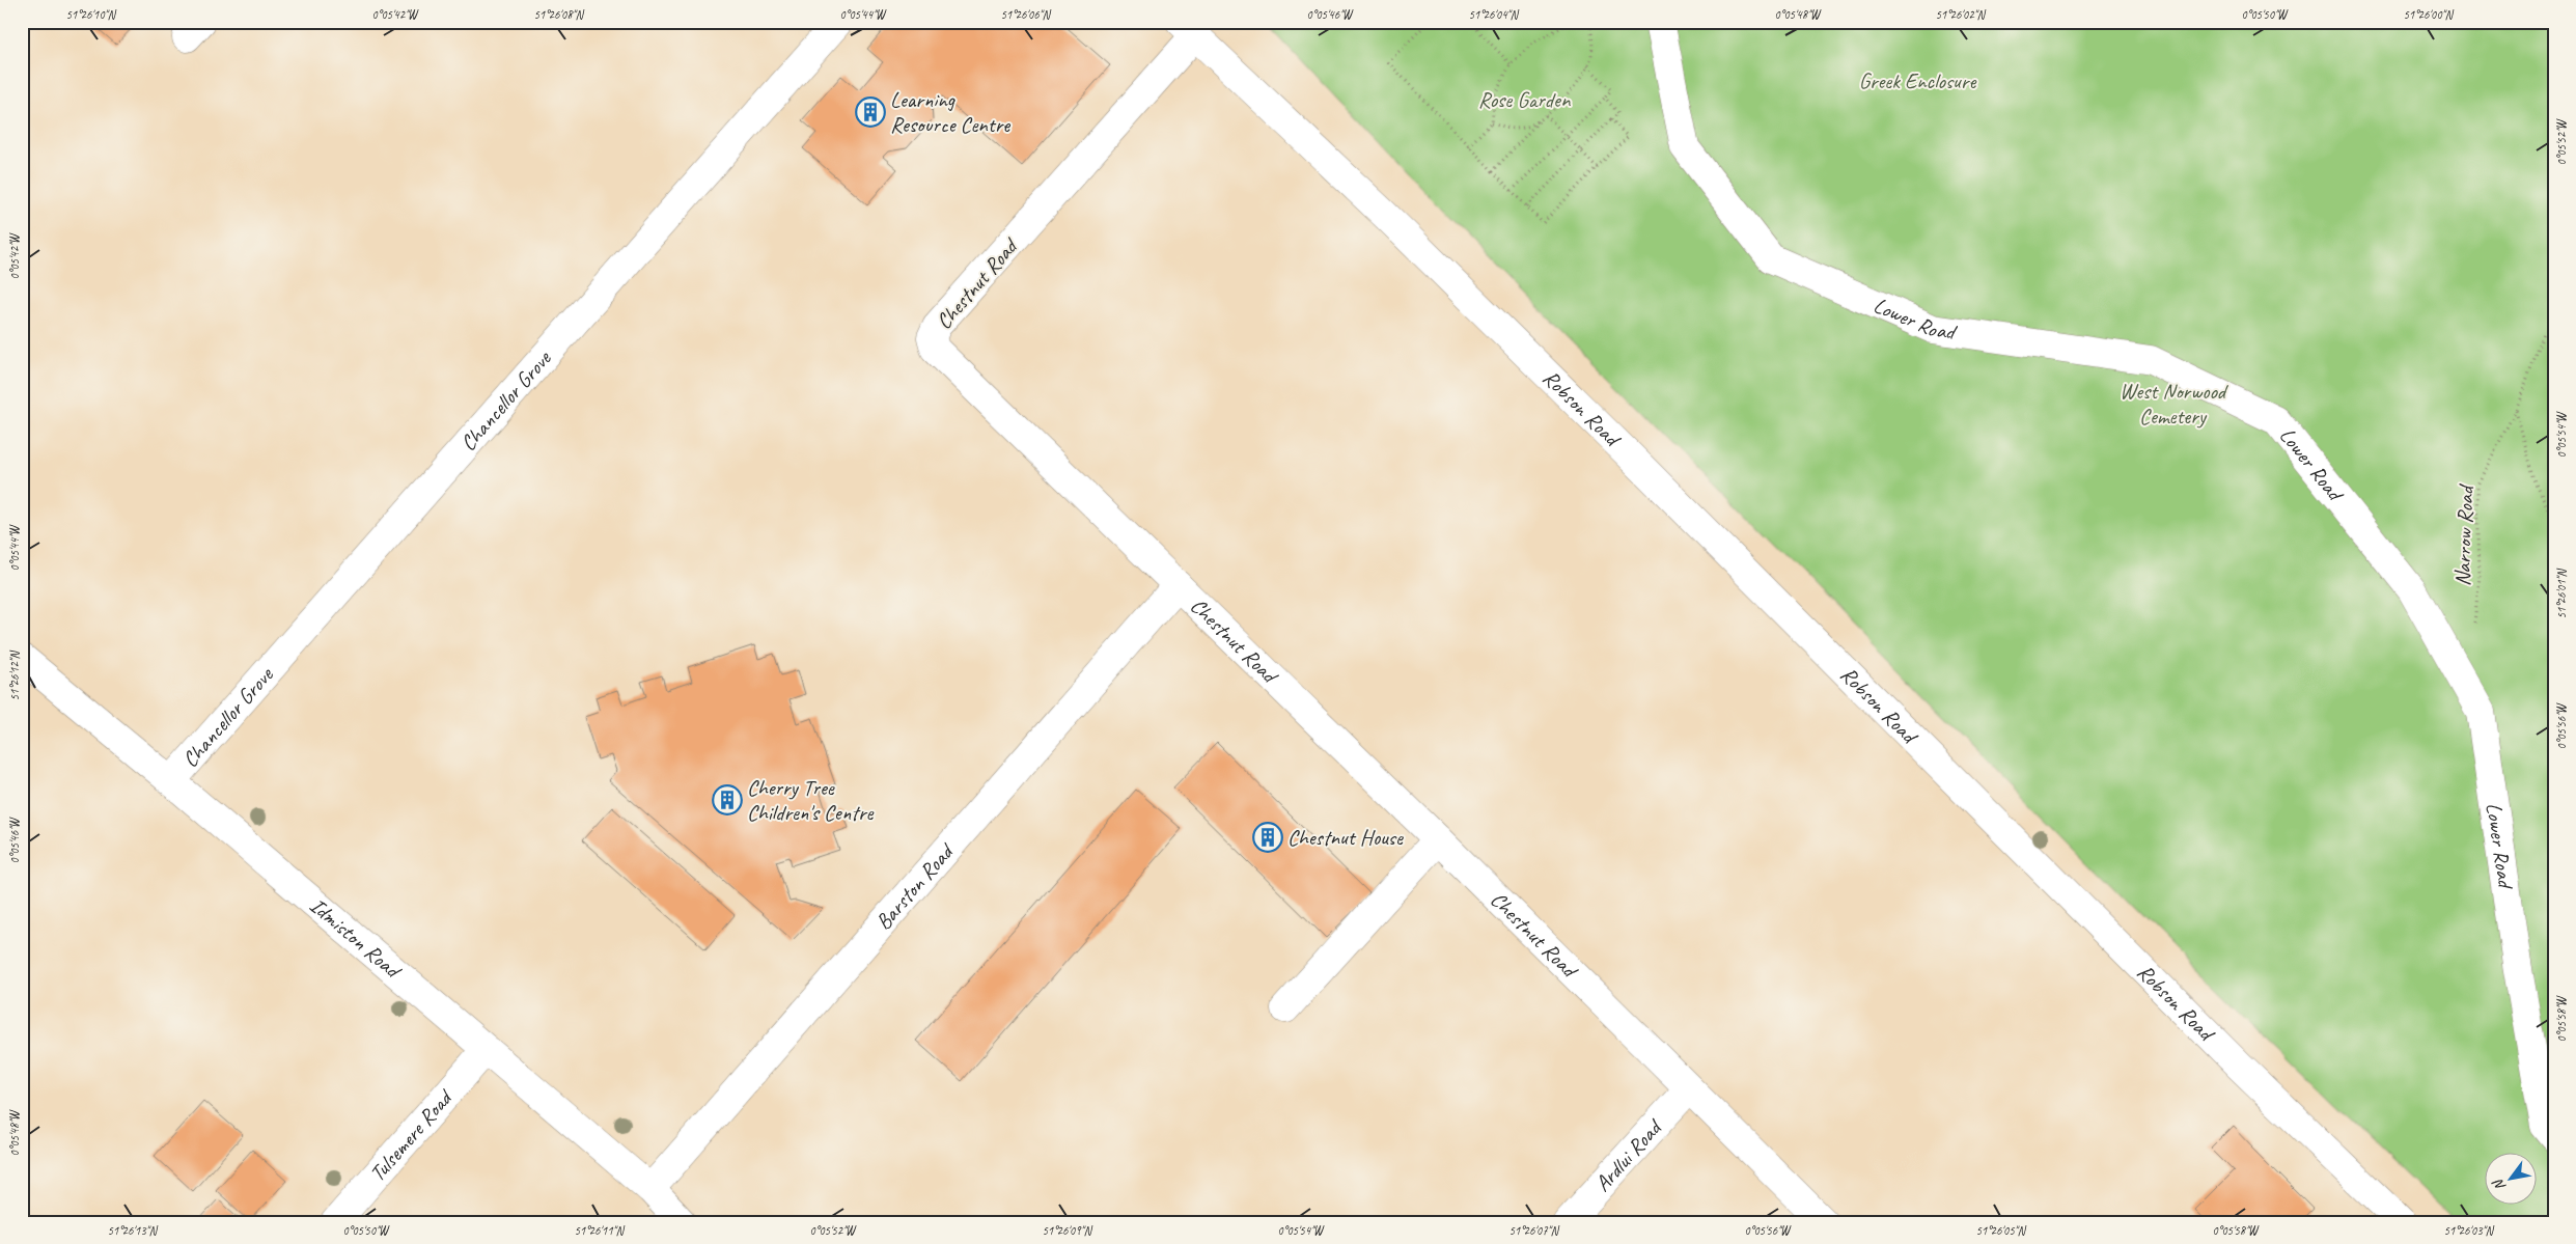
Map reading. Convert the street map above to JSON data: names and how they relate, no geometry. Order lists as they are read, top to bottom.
{
  "streets": {
    "street": [
      "Chestnut Road",
      "Lower Road",
      "Chancellor Grove",
      "Robson Road",
      "Barston Road",
      "Idmiston Road",
      "Tulsemere Road",
      "Ardlui Road"
    ],
    "path": ["Narrow Road"]
  },
  "crossings": [
    ["Chestnut Road", "Robson Road"],
    ["Chestnut Road", "Barston Road"],
    ["Chestnut Road", "Ardlui Road"],
    ["Lower Road", "Narrow Road"],
    ["Chancellor Grove", "Idmiston Road"],
    ["Barston Road", "Idmiston Road"],
    ["Idmiston Road", "Tulsemere Road"]
  ],
  "parks": ["Greek Enclosure", "Rose Garden", "West Norwood Cemetery"],
  "places": {
    "building": ["Learning Resource Centre", "Cherry Tree Children's Centre", "Chestnut House"]
  },
  "north": "bottom left",
  "coordinates": [
    "51°26'10\"N",
    "0°05'42\"W",
    "51°26'08\"N",
    "0°05'44\"W",
    "51°26'06\"N",
    "0°05'46\"W",
    "51°26'04\"N",
    "0°05'48\"W",
    "51°26'02\"N",
    "0°05'50\"W",
    "51°26'00\"N",
    "0°05'52\"W",
    "0°05'54\"W",
    "51°26'01\"N",
    "51°26'12\"N",
    "0°05'56\"W",
    "0°05'58\"W",
    "51°26'13\"N",
    "51°26'11\"N",
    "51°26'09\"N",
    "51°26'07\"N",
    "51°26'05\"N",
    "51°26'03\"N"
  ]
}
